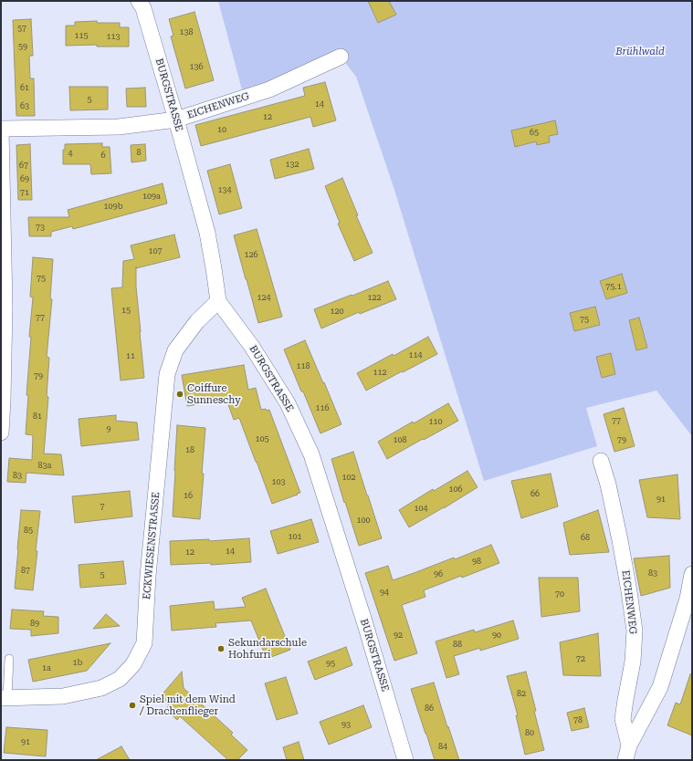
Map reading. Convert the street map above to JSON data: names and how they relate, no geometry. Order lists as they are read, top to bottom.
{
  "streets": {
    "street": ["BURGSTRASSE", "EICHENWEG", "ECKWIESENSTRASSE"]
  },
  "crossings": [
    ["BURGSTRASSE", "EICHENWEG"],
    ["BURGSTRASSE", "ECKWIESENSTRASSE"]
  ],
  "parks": ["Brühlwald"],
  "places": ["Coiffure Sunneschy", "Sekundarschule Hohfurri", "Spiel mit dem Wind / Drachenflieger"],
  "house_numbers": [
    "57",
    "138",
    "115",
    "113",
    "59",
    "136",
    "61",
    "5",
    "14",
    "63",
    "12",
    "10",
    "65",
    "8",
    "4",
    "6",
    "132",
    "67",
    "69",
    "134",
    "71",
    "109a",
    "109b",
    "73",
    "107",
    "126",
    "75",
    "75.1",
    "124",
    "122",
    "15",
    "120",
    "77",
    "75",
    "114",
    "11",
    "118",
    "112",
    "79",
    "116",
    "81",
    "77",
    "110",
    "9",
    "105",
    "108",
    "79",
    "18",
    "83a",
    "83",
    "102",
    "103",
    "106",
    "66",
    "16",
    "91",
    "7",
    "104",
    "100",
    "85",
    "101",
    "68",
    "14",
    "12",
    "98",
    "87",
    "83",
    "96",
    "5",
    "94",
    "70",
    "89",
    "92",
    "90",
    "88",
    "72",
    "1b",
    "95",
    "1a",
    "82",
    "86",
    "78",
    "93",
    "80",
    "91",
    "84"
  ]
}
